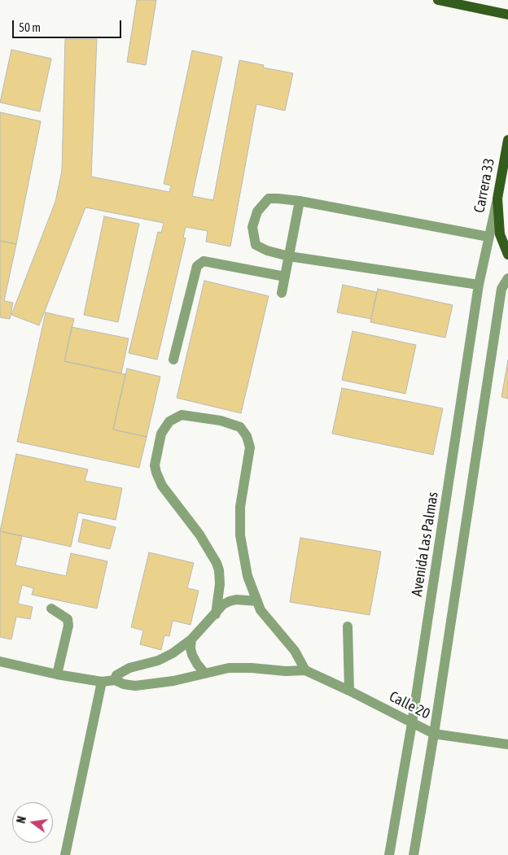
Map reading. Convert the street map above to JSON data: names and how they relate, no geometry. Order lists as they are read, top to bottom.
{
  "streets": {
    "main road": ["Carrera 33"],
    "street": ["Avenida Las Palmas", "Calle 20"]
  },
  "crossings": [
    ["Carrera 33", "Avenida Las Palmas"],
    ["Avenida Las Palmas", "Calle 20"]
  ],
  "scale_bar": "50 m",
  "north": "left"
}
